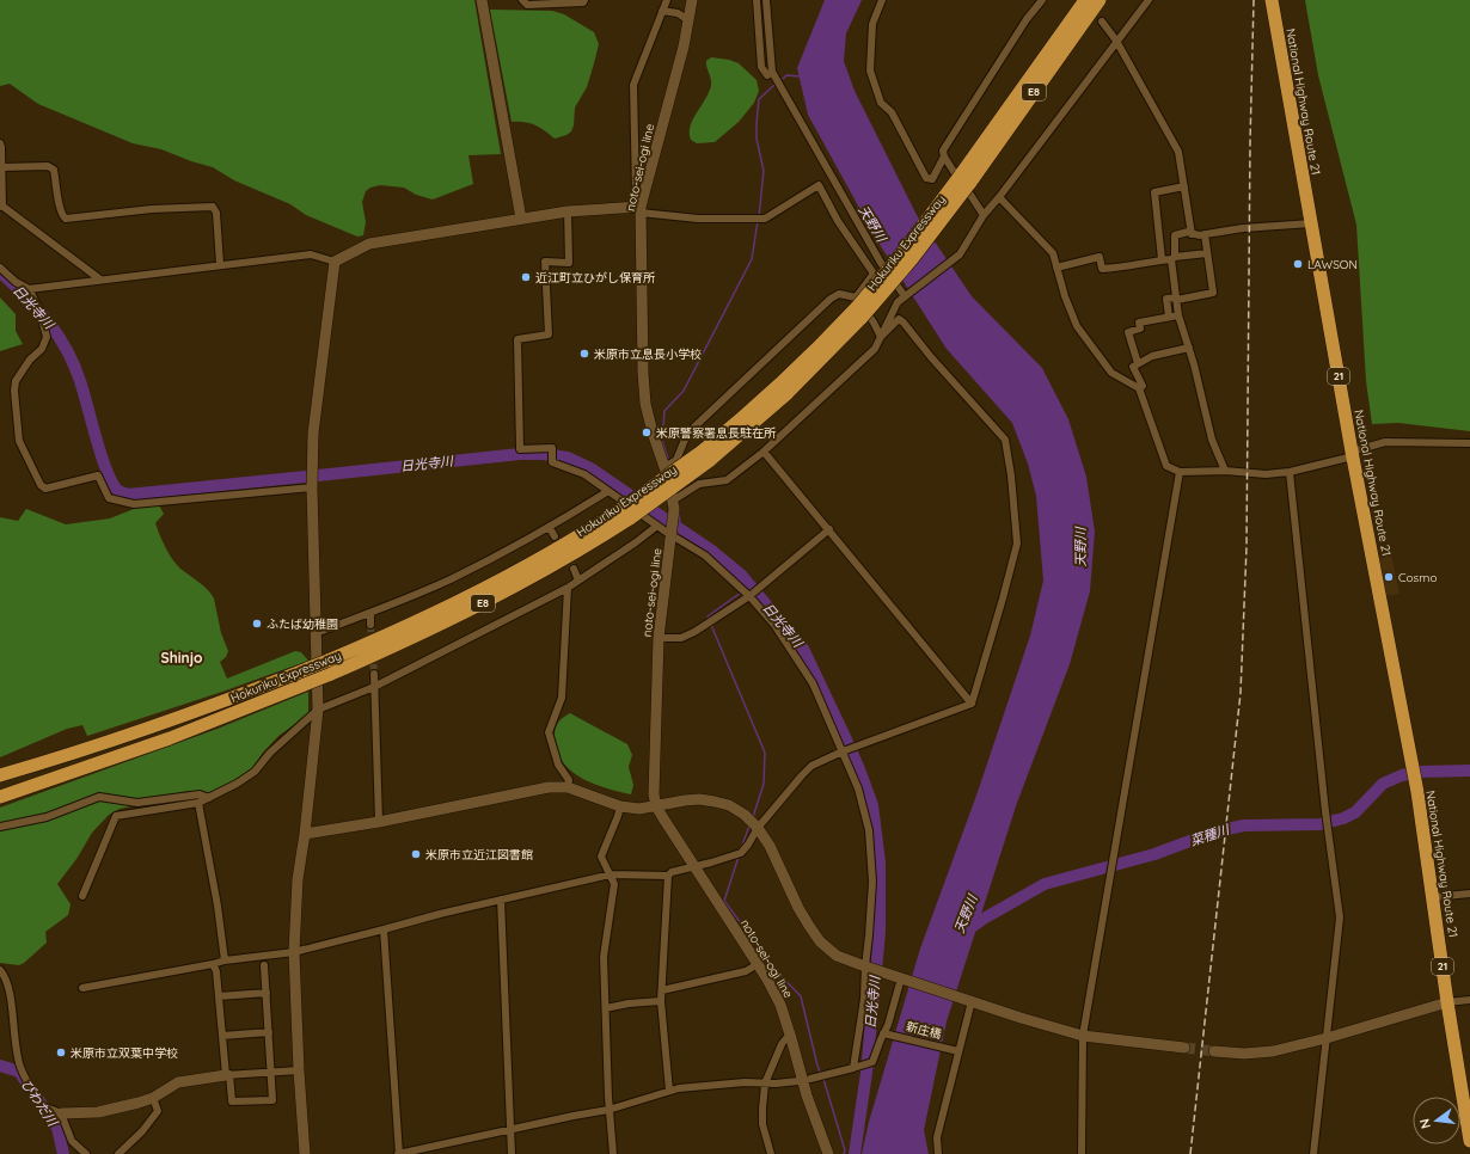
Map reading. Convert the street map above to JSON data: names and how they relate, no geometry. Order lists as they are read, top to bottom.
{
  "streets": {
    "highway": [
      "E8",
      "National Highway Route 21",
      "Hokuriku Expressway",
      "21"
    ],
    "street": ["noto-sei-ogi line", "新庄橋"]
  },
  "districts": ["Shinjo"],
  "water": [
    "天野川",
    "日光寺川",
    "菜種川",
    "びわだ川"
  ],
  "places": [
    "LAWSON",
    "近江町立ひがし保育所",
    "米原市立息長小学校",
    "米原警察署息長駐在所",
    "Cosmo",
    "ふたば幼稚園",
    "米原市立近江図書館",
    "米原市立双葉中学校"
  ],
  "north": "left"
}
